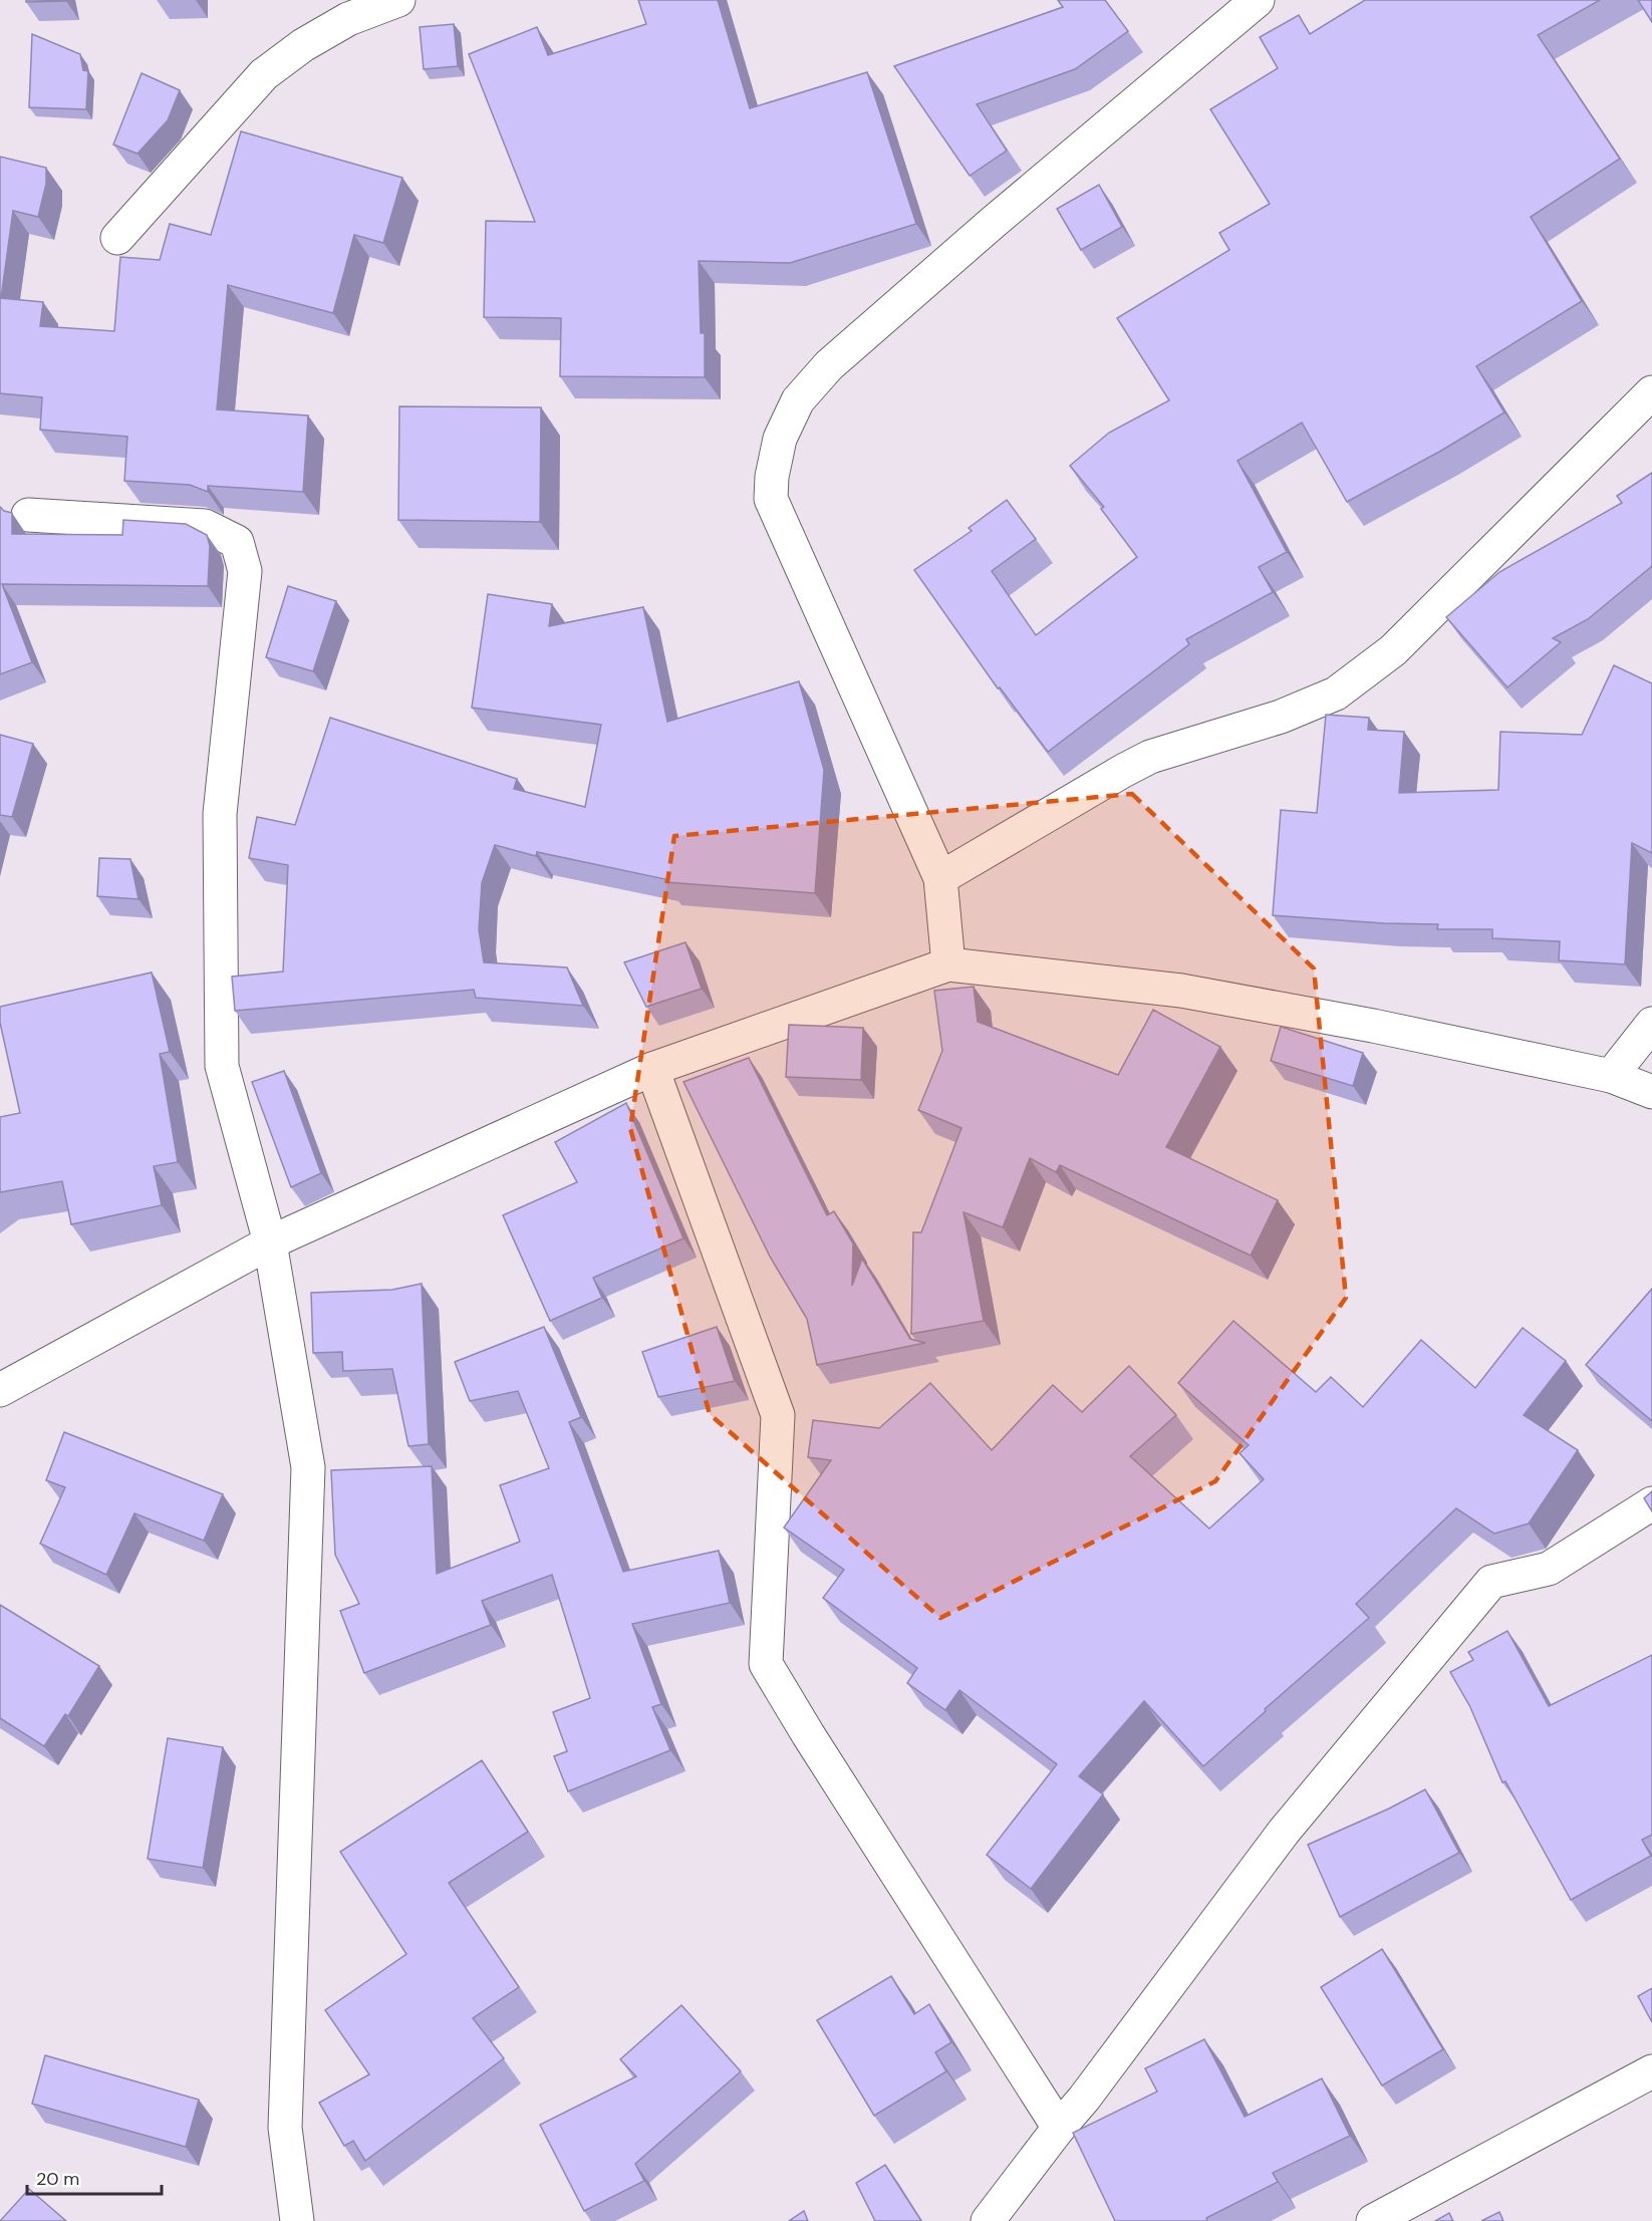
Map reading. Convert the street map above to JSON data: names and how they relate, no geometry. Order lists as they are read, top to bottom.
{
  "scale_bar": "20 m"
}
